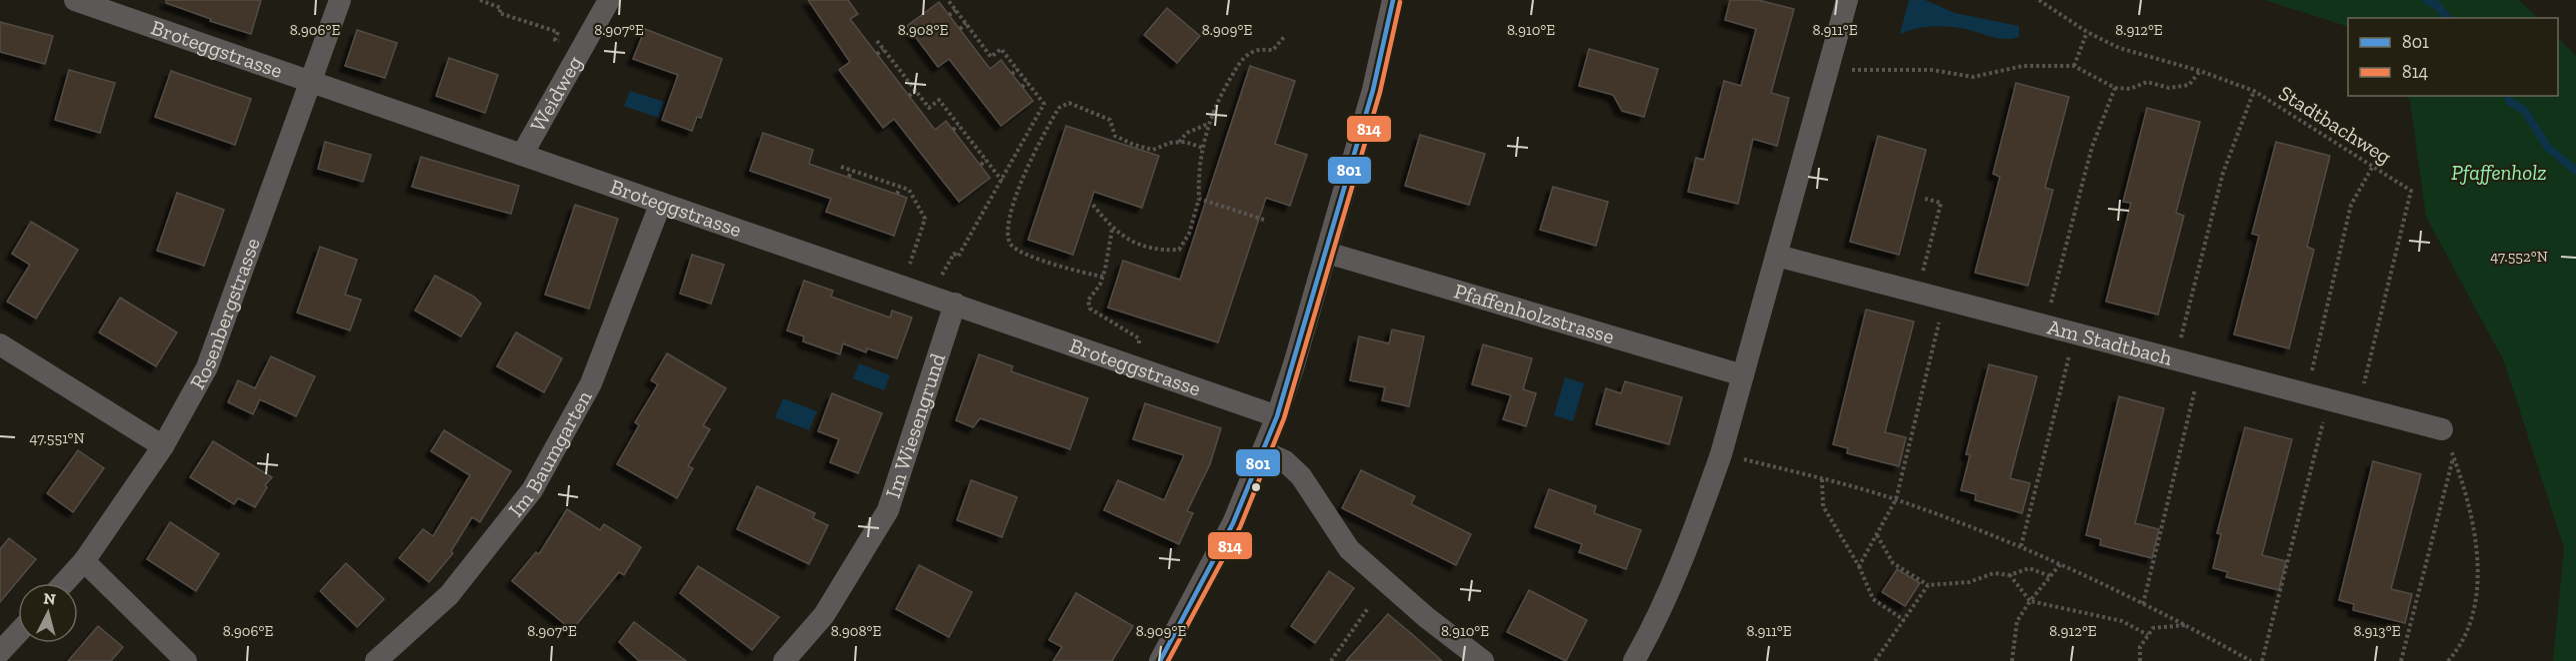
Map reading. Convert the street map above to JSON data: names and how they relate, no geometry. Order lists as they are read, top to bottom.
{
  "streets": {
    "street": [
      "Broteggstrasse",
      "Weidweg",
      "Rosenbergstrasse",
      "Pfaffenholzstrasse",
      "Am Stadtbach",
      "Im Wiesengrund",
      "Im Baumgarten"
    ],
    "path": ["Stadtbachweg"]
  },
  "crossings": [
    ["Broteggstrasse", "Weidweg"],
    ["Broteggstrasse", "Rosenbergstrasse"],
    ["Broteggstrasse", "Im Wiesengrund"],
    ["Broteggstrasse", "Im Baumgarten"],
    ["Stadtbachweg", "Am Stadtbach"]
  ],
  "parks": ["Pfaffenholz"],
  "lines": ["transit line 801", "transit line 814"],
  "legend": ["801", "814"],
  "north": "top",
  "coordinates": [
    "8.906°E",
    "8.907°E",
    "8.908°E",
    "8.909°E",
    "8.910°E",
    "8.911°E",
    "8.912°E",
    "47.552°N",
    "47.551°N",
    "8.913°E"
  ]
}
